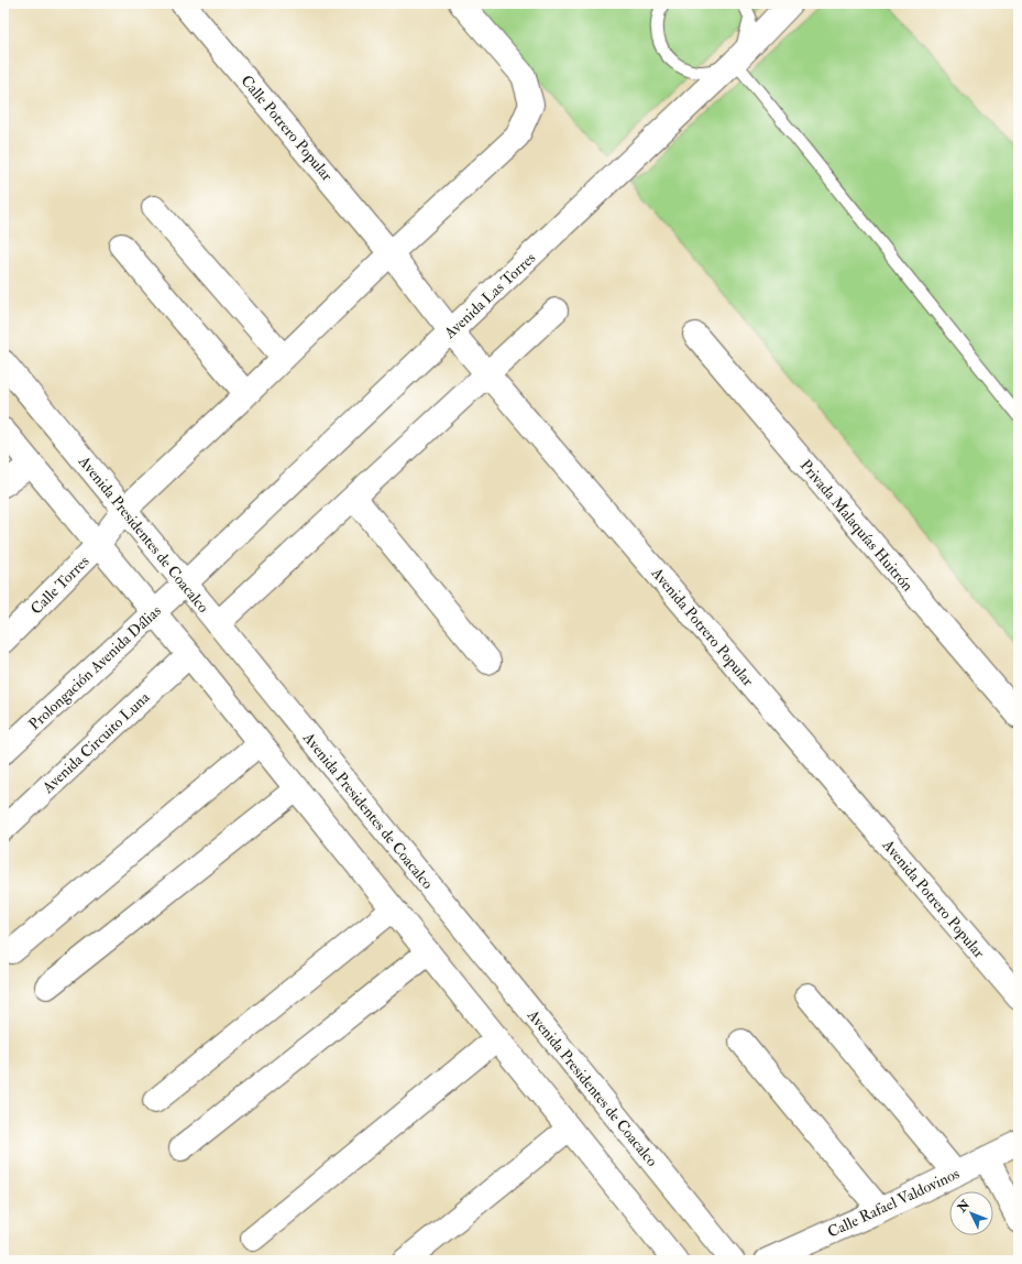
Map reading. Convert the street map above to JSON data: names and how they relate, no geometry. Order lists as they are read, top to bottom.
{
  "streets": {
    "street": [
      "Calle Potrero Popular",
      "Avenida Las Torres",
      "Privada Malaquías Huitrón",
      "Avenida Presidentes de Coacalco",
      "Calle Torres",
      "Avenida Potrero Popular",
      "Prolongación Avenida Dálias",
      "Avenida Circuito Luna",
      "Calle Rafael Valdovinos"
    ]
  },
  "crossings": [
    ["Calle Potrero Popular", "Calle Torres"],
    ["Calle Potrero Popular", "Avenida Potrero Popular"],
    ["Avenida Las Torres", "Avenida Presidentes de Coacalco"],
    ["Avenida Las Torres", "Avenida Potrero Popular"],
    ["Avenida Las Torres", "Prolongación Avenida Dálias"],
    ["Avenida Presidentes de Coacalco", "Calle Torres"],
    ["Avenida Presidentes de Coacalco", "Prolongación Avenida Dálias"],
    ["Calle Torres", "Avenida Potrero Popular"]
  ],
  "north": "top left"
}
